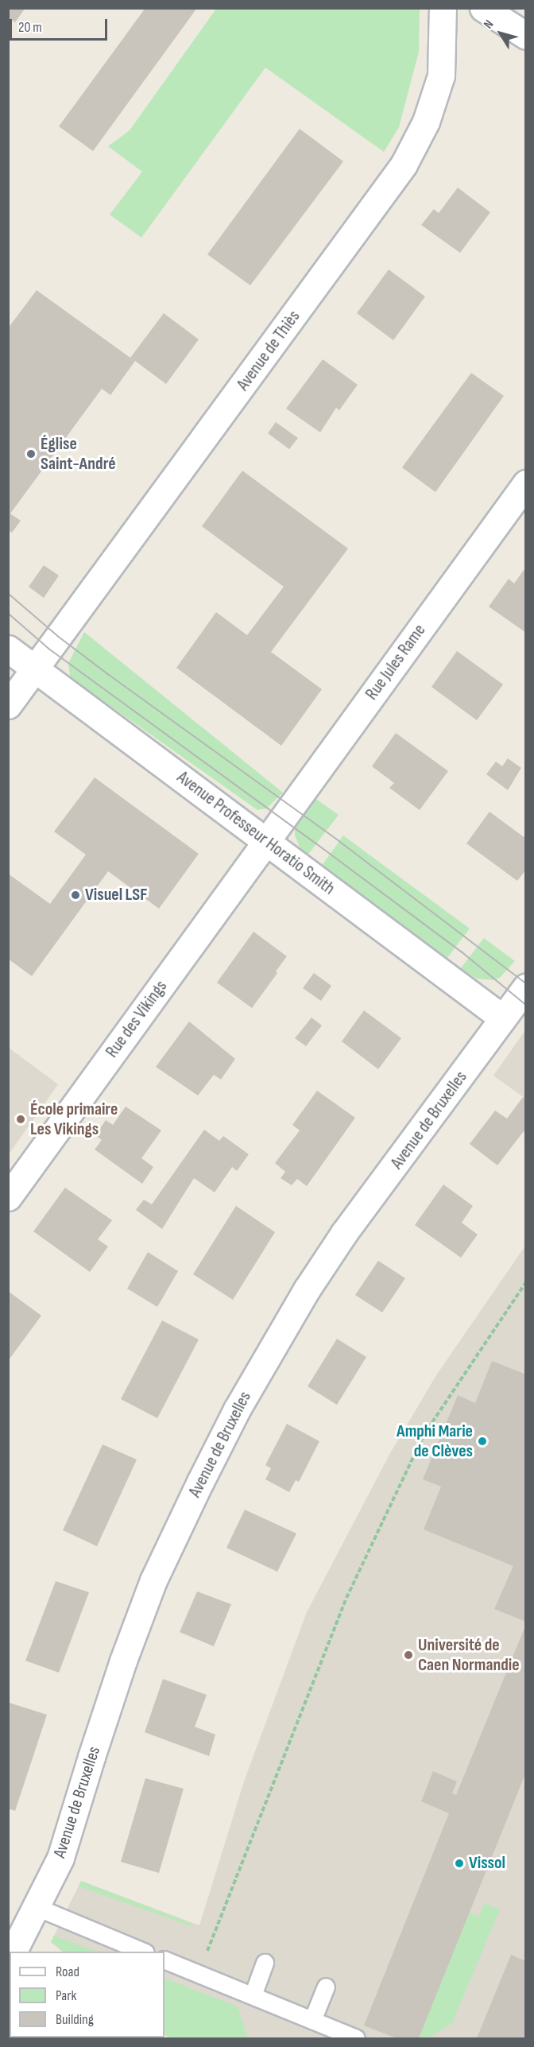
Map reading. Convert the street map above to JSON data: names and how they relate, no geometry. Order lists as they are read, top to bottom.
{
  "streets": {
    "street": [
      "Avenue de Thiès",
      "Rue Jules Rame",
      "Avenue Professeur Horatio Smith",
      "Rue des Vikings",
      "Avenue de Bruxelles"
    ]
  },
  "crossings": [
    ["Avenue de Thiès", "Avenue Professeur Horatio Smith"],
    ["Rue Jules Rame", "Avenue Professeur Horatio Smith"],
    ["Rue Jules Rame", "Rue des Vikings"],
    ["Avenue Professeur Horatio Smith", "Rue des Vikings"],
    ["Avenue Professeur Horatio Smith", "Avenue de Bruxelles"]
  ],
  "places": [
    "Église Saint-André",
    "Visuel LSF",
    "École primaire Les Vikings",
    "Amphi Marie de Clèves",
    "Université de Caen Normandie",
    "Vissol"
  ],
  "legend": ["Road", "Park", "Building"],
  "scale_bar": "20 m",
  "north": "top left"
}
